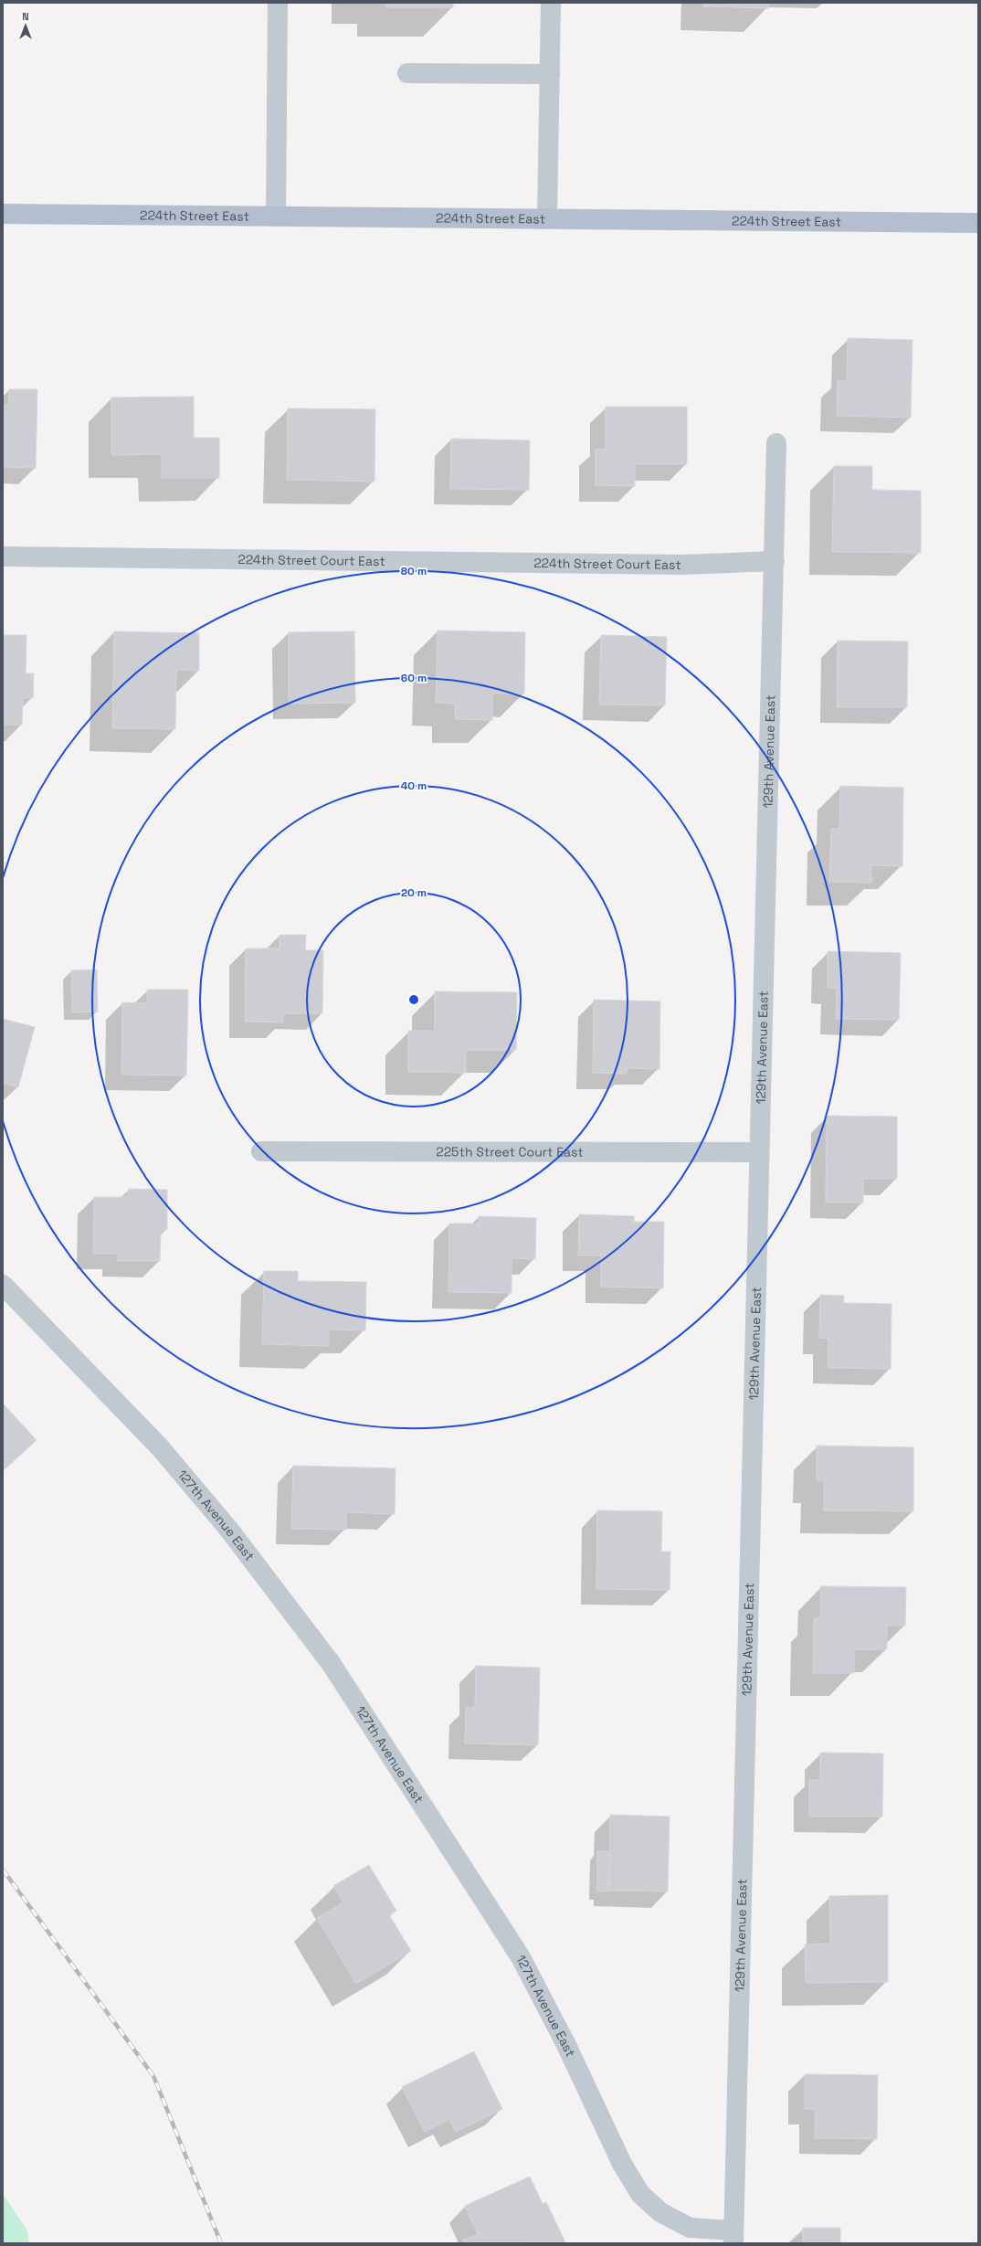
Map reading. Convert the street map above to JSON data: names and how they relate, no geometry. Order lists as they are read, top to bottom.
{
  "streets": {
    "main road": ["224th Street East"],
    "street": [
      "224th Street Court East",
      "129th Avenue East",
      "225th Street Court East",
      "127th Avenue East"
    ]
  },
  "crossings": [
    ["224th Street Court East", "129th Avenue East"],
    ["129th Avenue East", "225th Street Court East"],
    ["129th Avenue East", "127th Avenue East"]
  ],
  "north": "top",
  "rings": [
    "80 m",
    "60 m",
    "40 m",
    "20 m"
  ]
}
